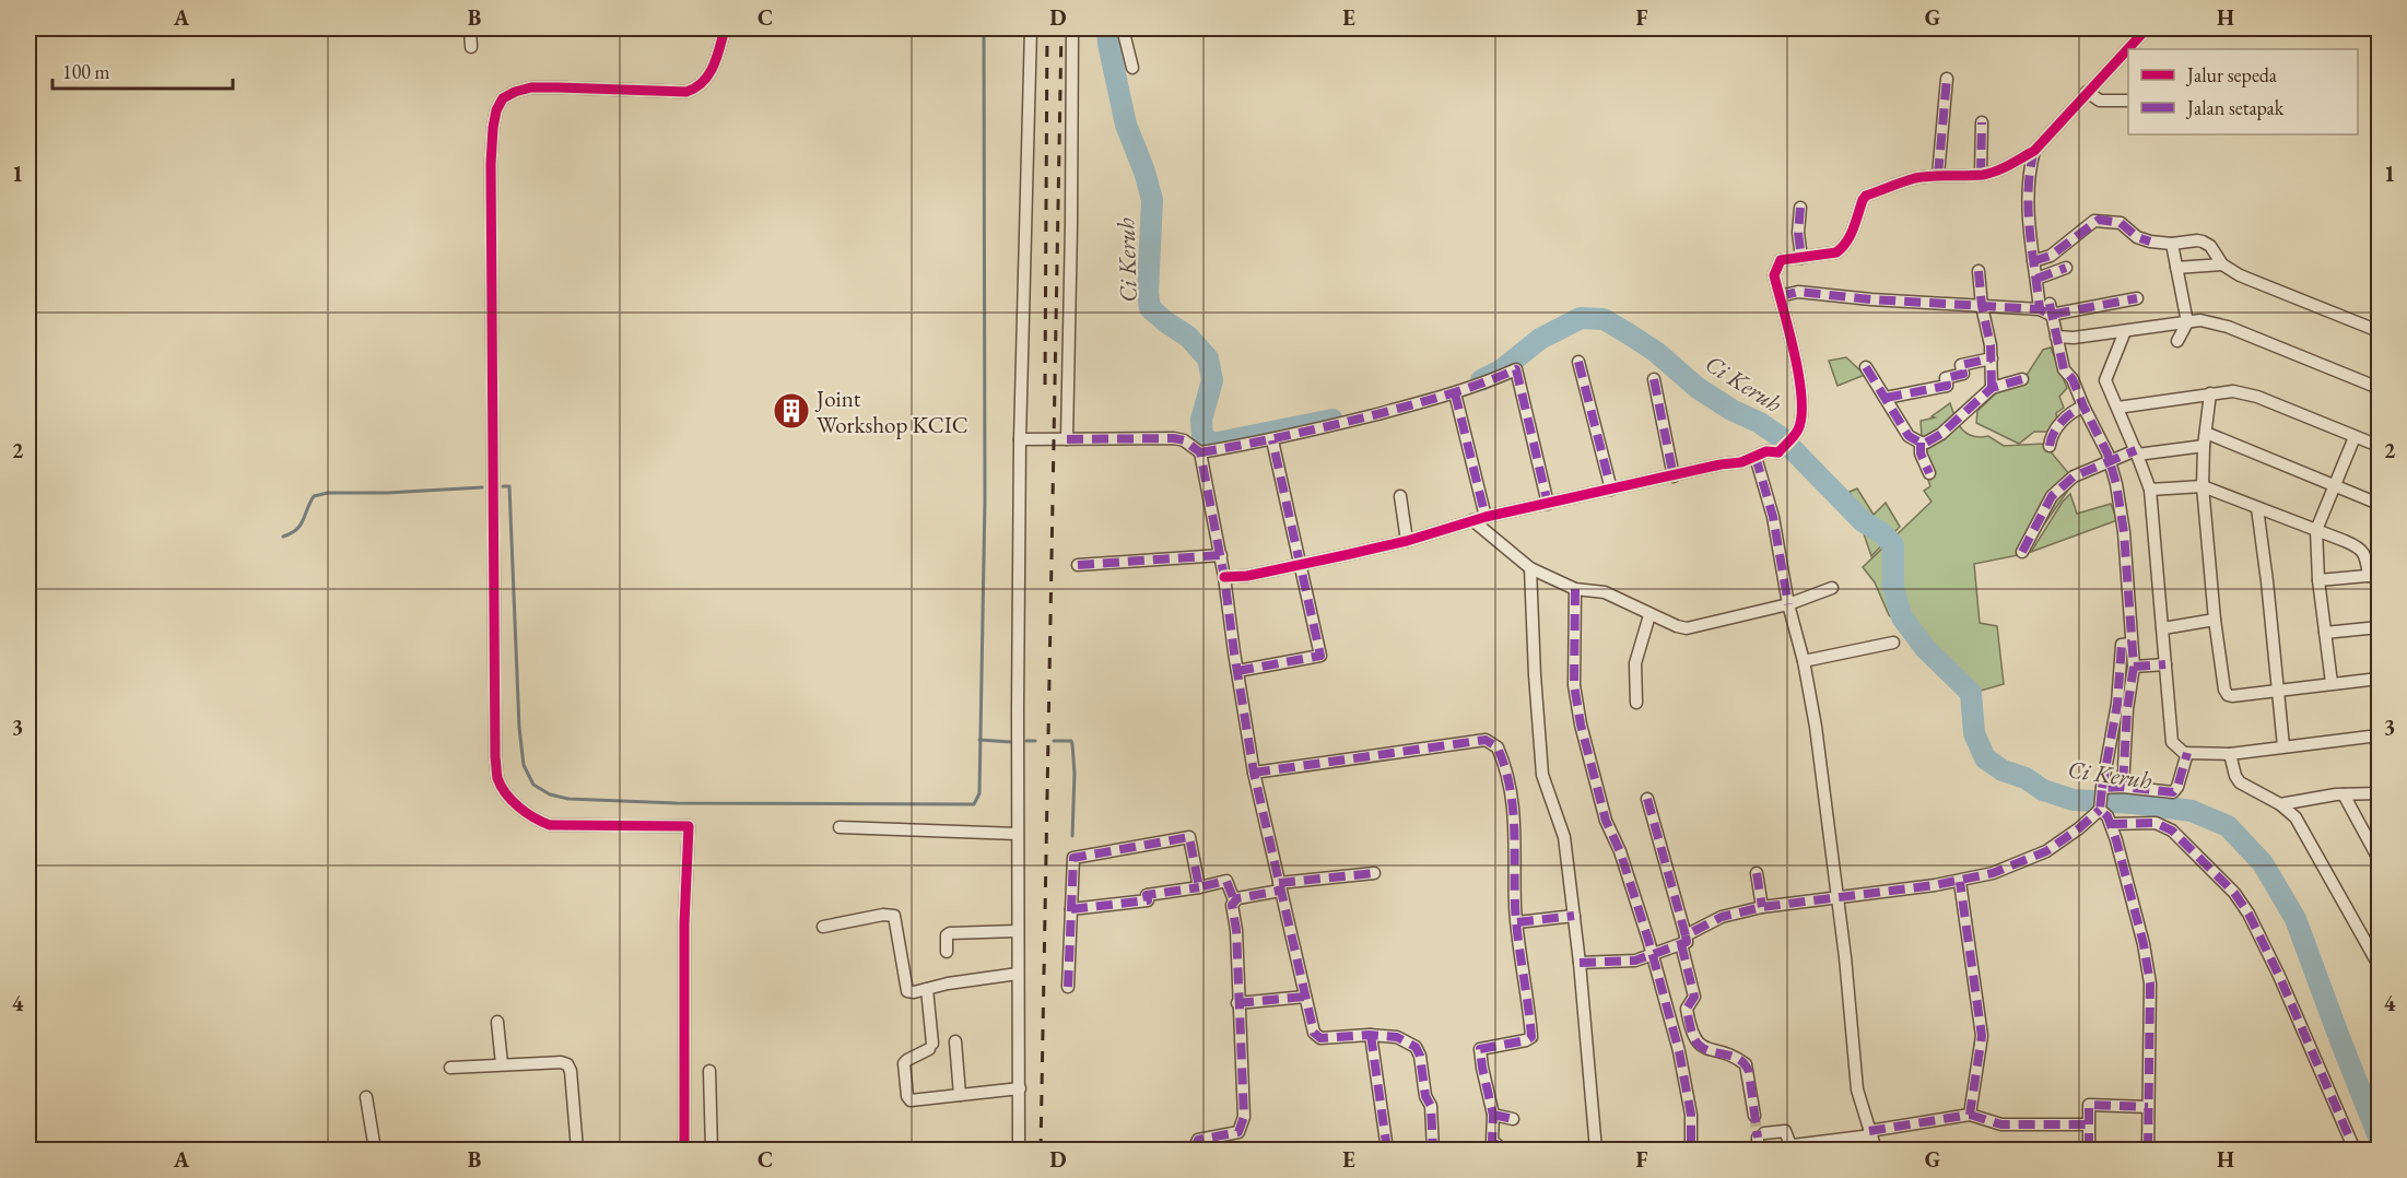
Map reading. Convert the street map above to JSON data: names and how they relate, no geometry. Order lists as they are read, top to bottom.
{
  "water": ["Ci Keruh"],
  "places": {
    "building": ["Joint Workshop KCIC"]
  },
  "legend": ["Jalur sepeda", "Jalan setapak"],
  "scale_bar": "100 m",
  "grid": {
    "columns": [
      "A",
      "B",
      "C",
      "D",
      "E",
      "F",
      "G",
      "H"
    ],
    "rows": [
      "1",
      "2",
      "3",
      "4"
    ]
  }
}
